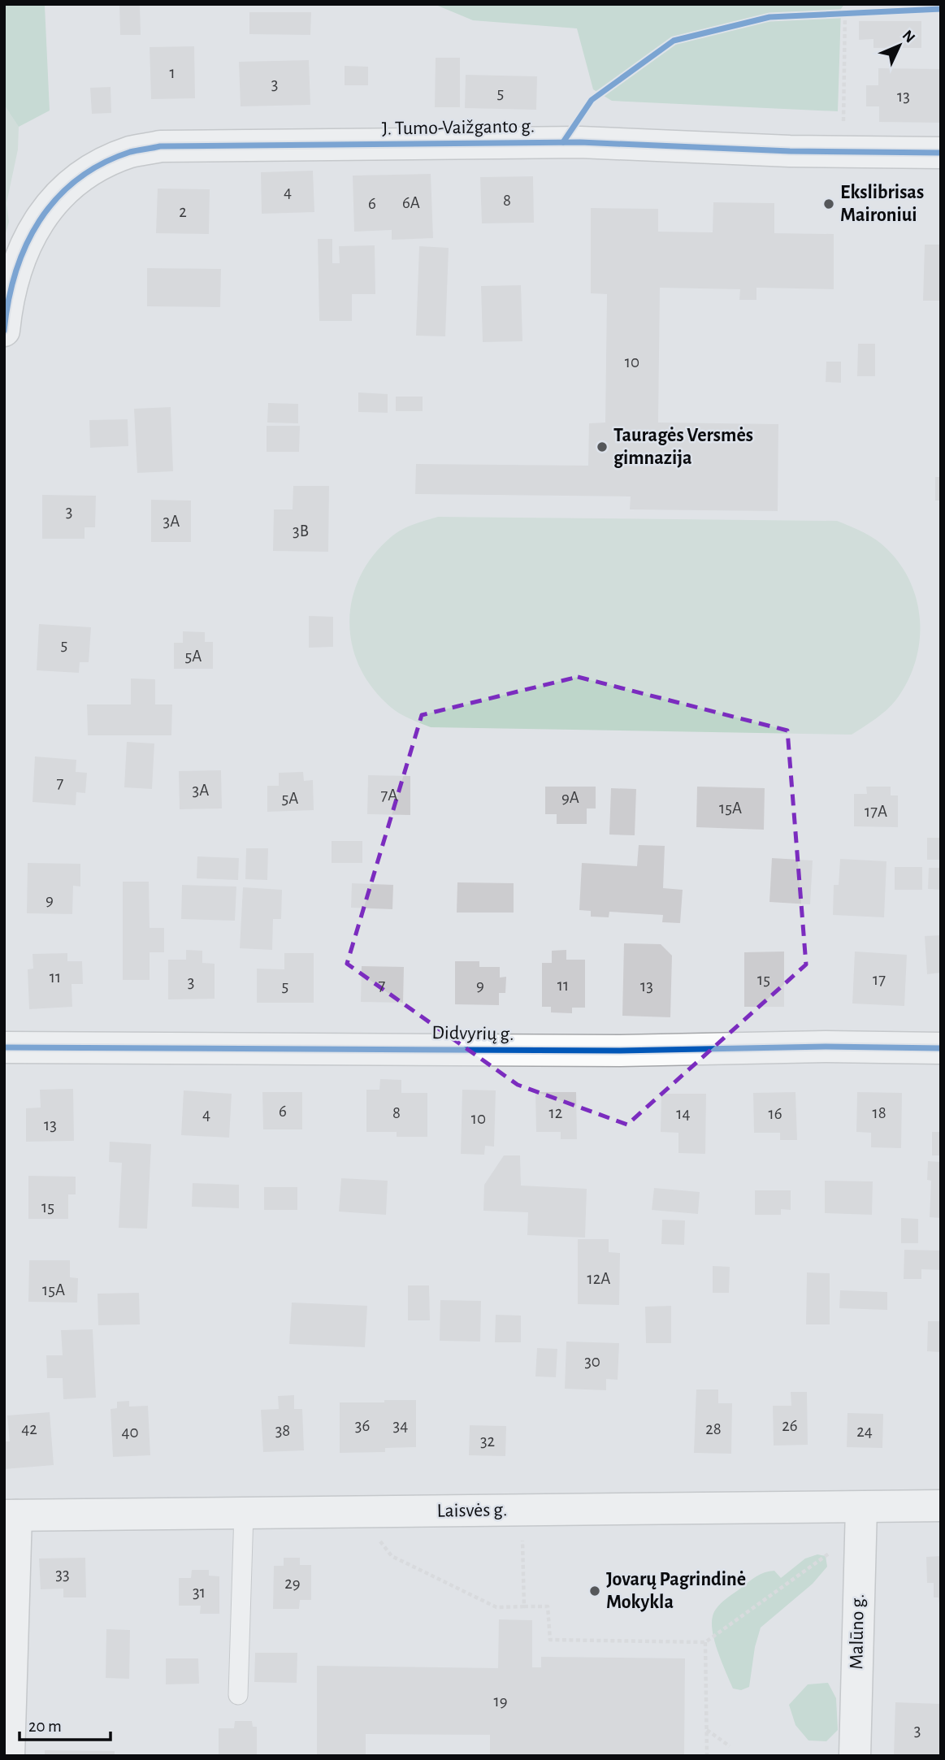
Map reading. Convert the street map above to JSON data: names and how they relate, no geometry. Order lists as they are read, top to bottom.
{
  "streets": {
    "street": [
      "J. Tumo-Vaižganto g.",
      "Didvyrių g.",
      "Laisvės g.",
      "Malūno g."
    ]
  },
  "crossings": [
    ["Laisvės g.", "Malūno g."]
  ],
  "places": ["Ekslibrisas Maironiui", "Tauragės Versmės gimnazija", "Jovarų Pagrindinė Mokykla"],
  "house_numbers": [
    "1",
    "3",
    "5",
    "13",
    "4",
    "8",
    "6A",
    "6",
    "2",
    "10",
    "3",
    "3A",
    "3B",
    "5",
    "5A",
    "7",
    "3A",
    "7A",
    "9A",
    "5A",
    "15A",
    "17A",
    "9",
    "11",
    "15",
    "17",
    "3",
    "7",
    "9",
    "11",
    "5",
    "13",
    "6",
    "8",
    "12",
    "18",
    "14",
    "16",
    "4",
    "10",
    "13",
    "15",
    "12A",
    "15A",
    "30",
    "36",
    "34",
    "26",
    "42",
    "28",
    "38",
    "24",
    "40",
    "32",
    "33",
    "29",
    "31",
    "19",
    "3"
  ],
  "scale_bar": "20 m",
  "north": "top right"
}
